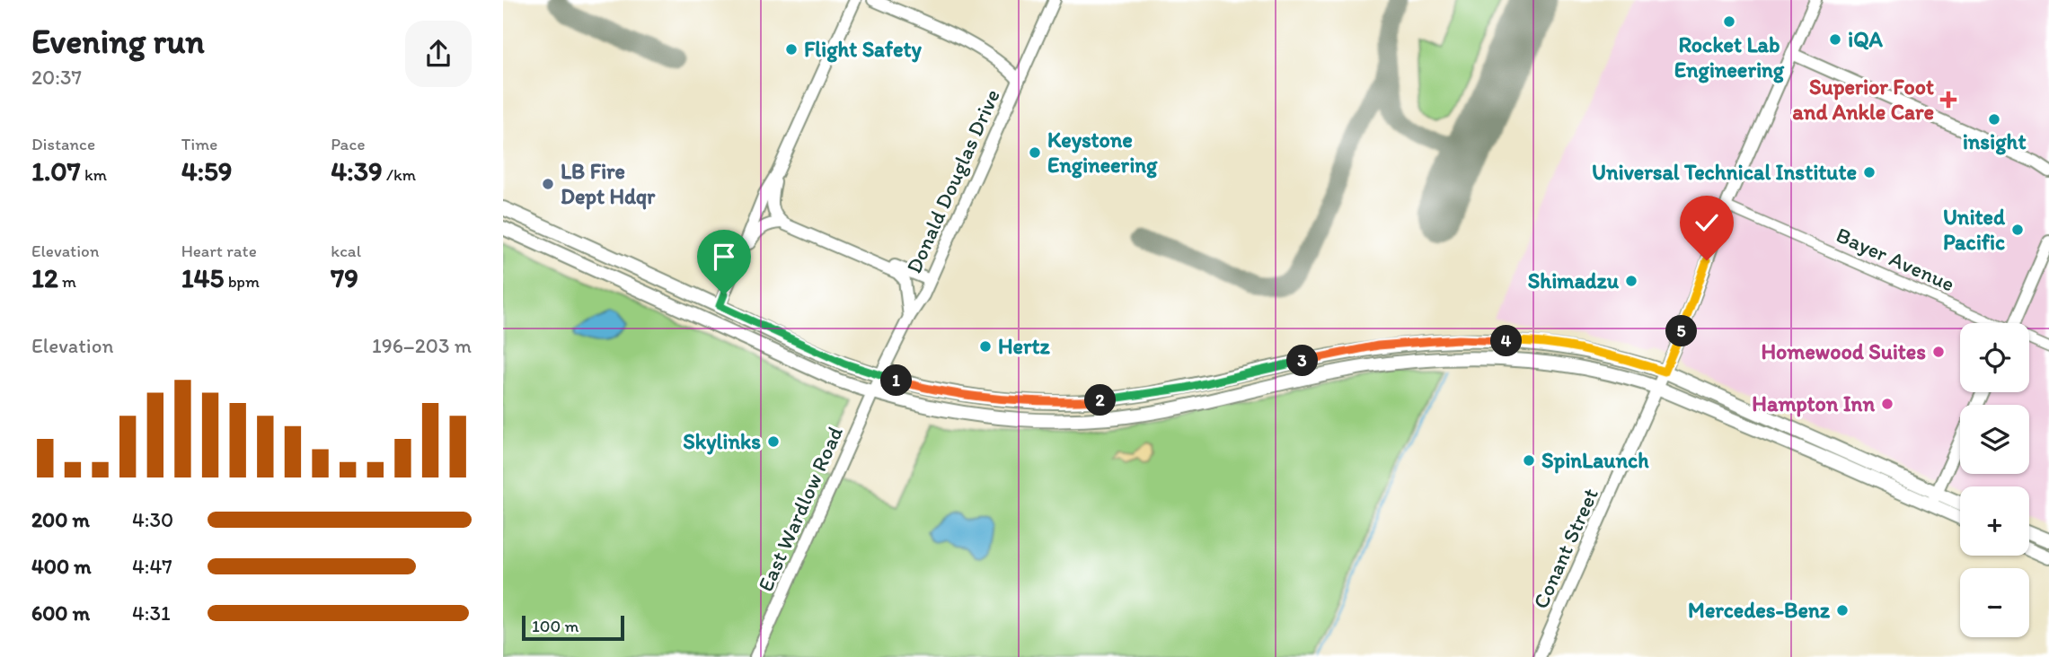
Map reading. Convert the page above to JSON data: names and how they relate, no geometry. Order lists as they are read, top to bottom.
{
  "streets": {
    "street": [
      "Donald Douglas Drive",
      "Bayer Avenue",
      "East Wardlow Road",
      "Conant Street"
    ]
  },
  "crossings": [
    ["Donald Douglas Drive", "East Wardlow Road"],
    ["Bayer Avenue", "Conant Street"]
  ],
  "places": {
    "other": [
      "Rocket Lab Engineering",
      "iQA",
      "Flight Safety",
      "insight",
      "Keystone Engineering",
      "Universal Technical Institute",
      "LB Fire Dept Hdqr",
      "United Pacific",
      "Shimadzu",
      "Hertz",
      "Homewood Suites",
      "Hampton Inn",
      "Skylinks",
      "SpinLaunch",
      "Mercedes-Benz"
    ],
    "health": ["Superior Foot and Ankle Care"]
  },
  "scale_bar": "100 m",
  "page": {
    "heading": ["Evening run", "20:37"],
    "stats": [
      ["Distance", "1.07 km"],
      ["Time", "4:59"],
      ["Pace", "4:39 /km"],
      ["Elevation", "12 m"],
      ["Heart rate", "145 bpm"],
      ["kcal", "79"]
    ],
    "pins": [
      "5",
      "4",
      "3",
      "1",
      "2"
    ],
    "chart": ["Elevation", "196–203 m"],
    "map_buttons": ["+", "−"],
    "list": [
      {
        "name": "200 m",
        "note": "4:30"
      },
      {
        "name": "400 m",
        "note": "4:47"
      },
      {
        "name": "600 m",
        "note": "4:31"
      }
    ],
    "scale": "100 m"
  }
}
